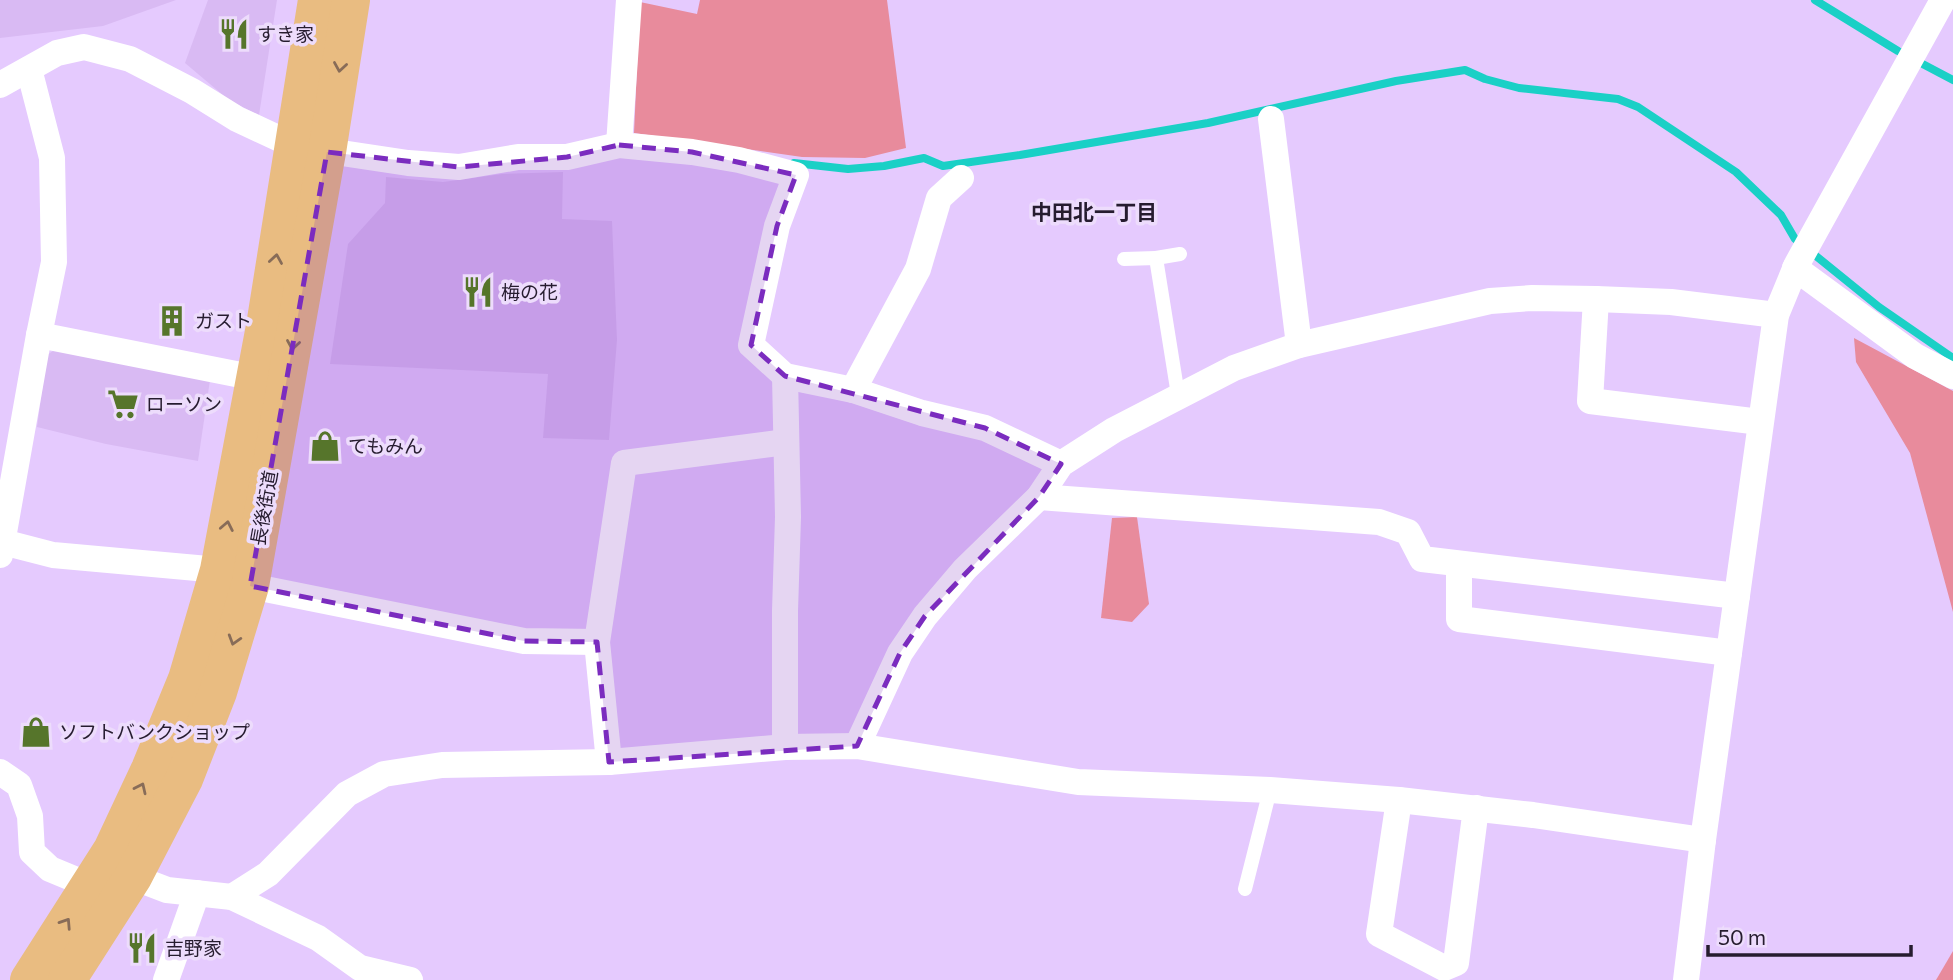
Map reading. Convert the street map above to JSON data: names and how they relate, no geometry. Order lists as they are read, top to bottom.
{
  "streets": {
    "main road": ["長後街道"]
  },
  "districts": ["中田北一丁目"],
  "places": {
    "restaurant": ["すき家", "梅の花", "吉野家"],
    "building": ["ガスト"],
    "supermarket": ["ローソン"],
    "shop": ["てもみん", "ソフトバンクショップ"]
  },
  "scale_bar": "50 m"
}
